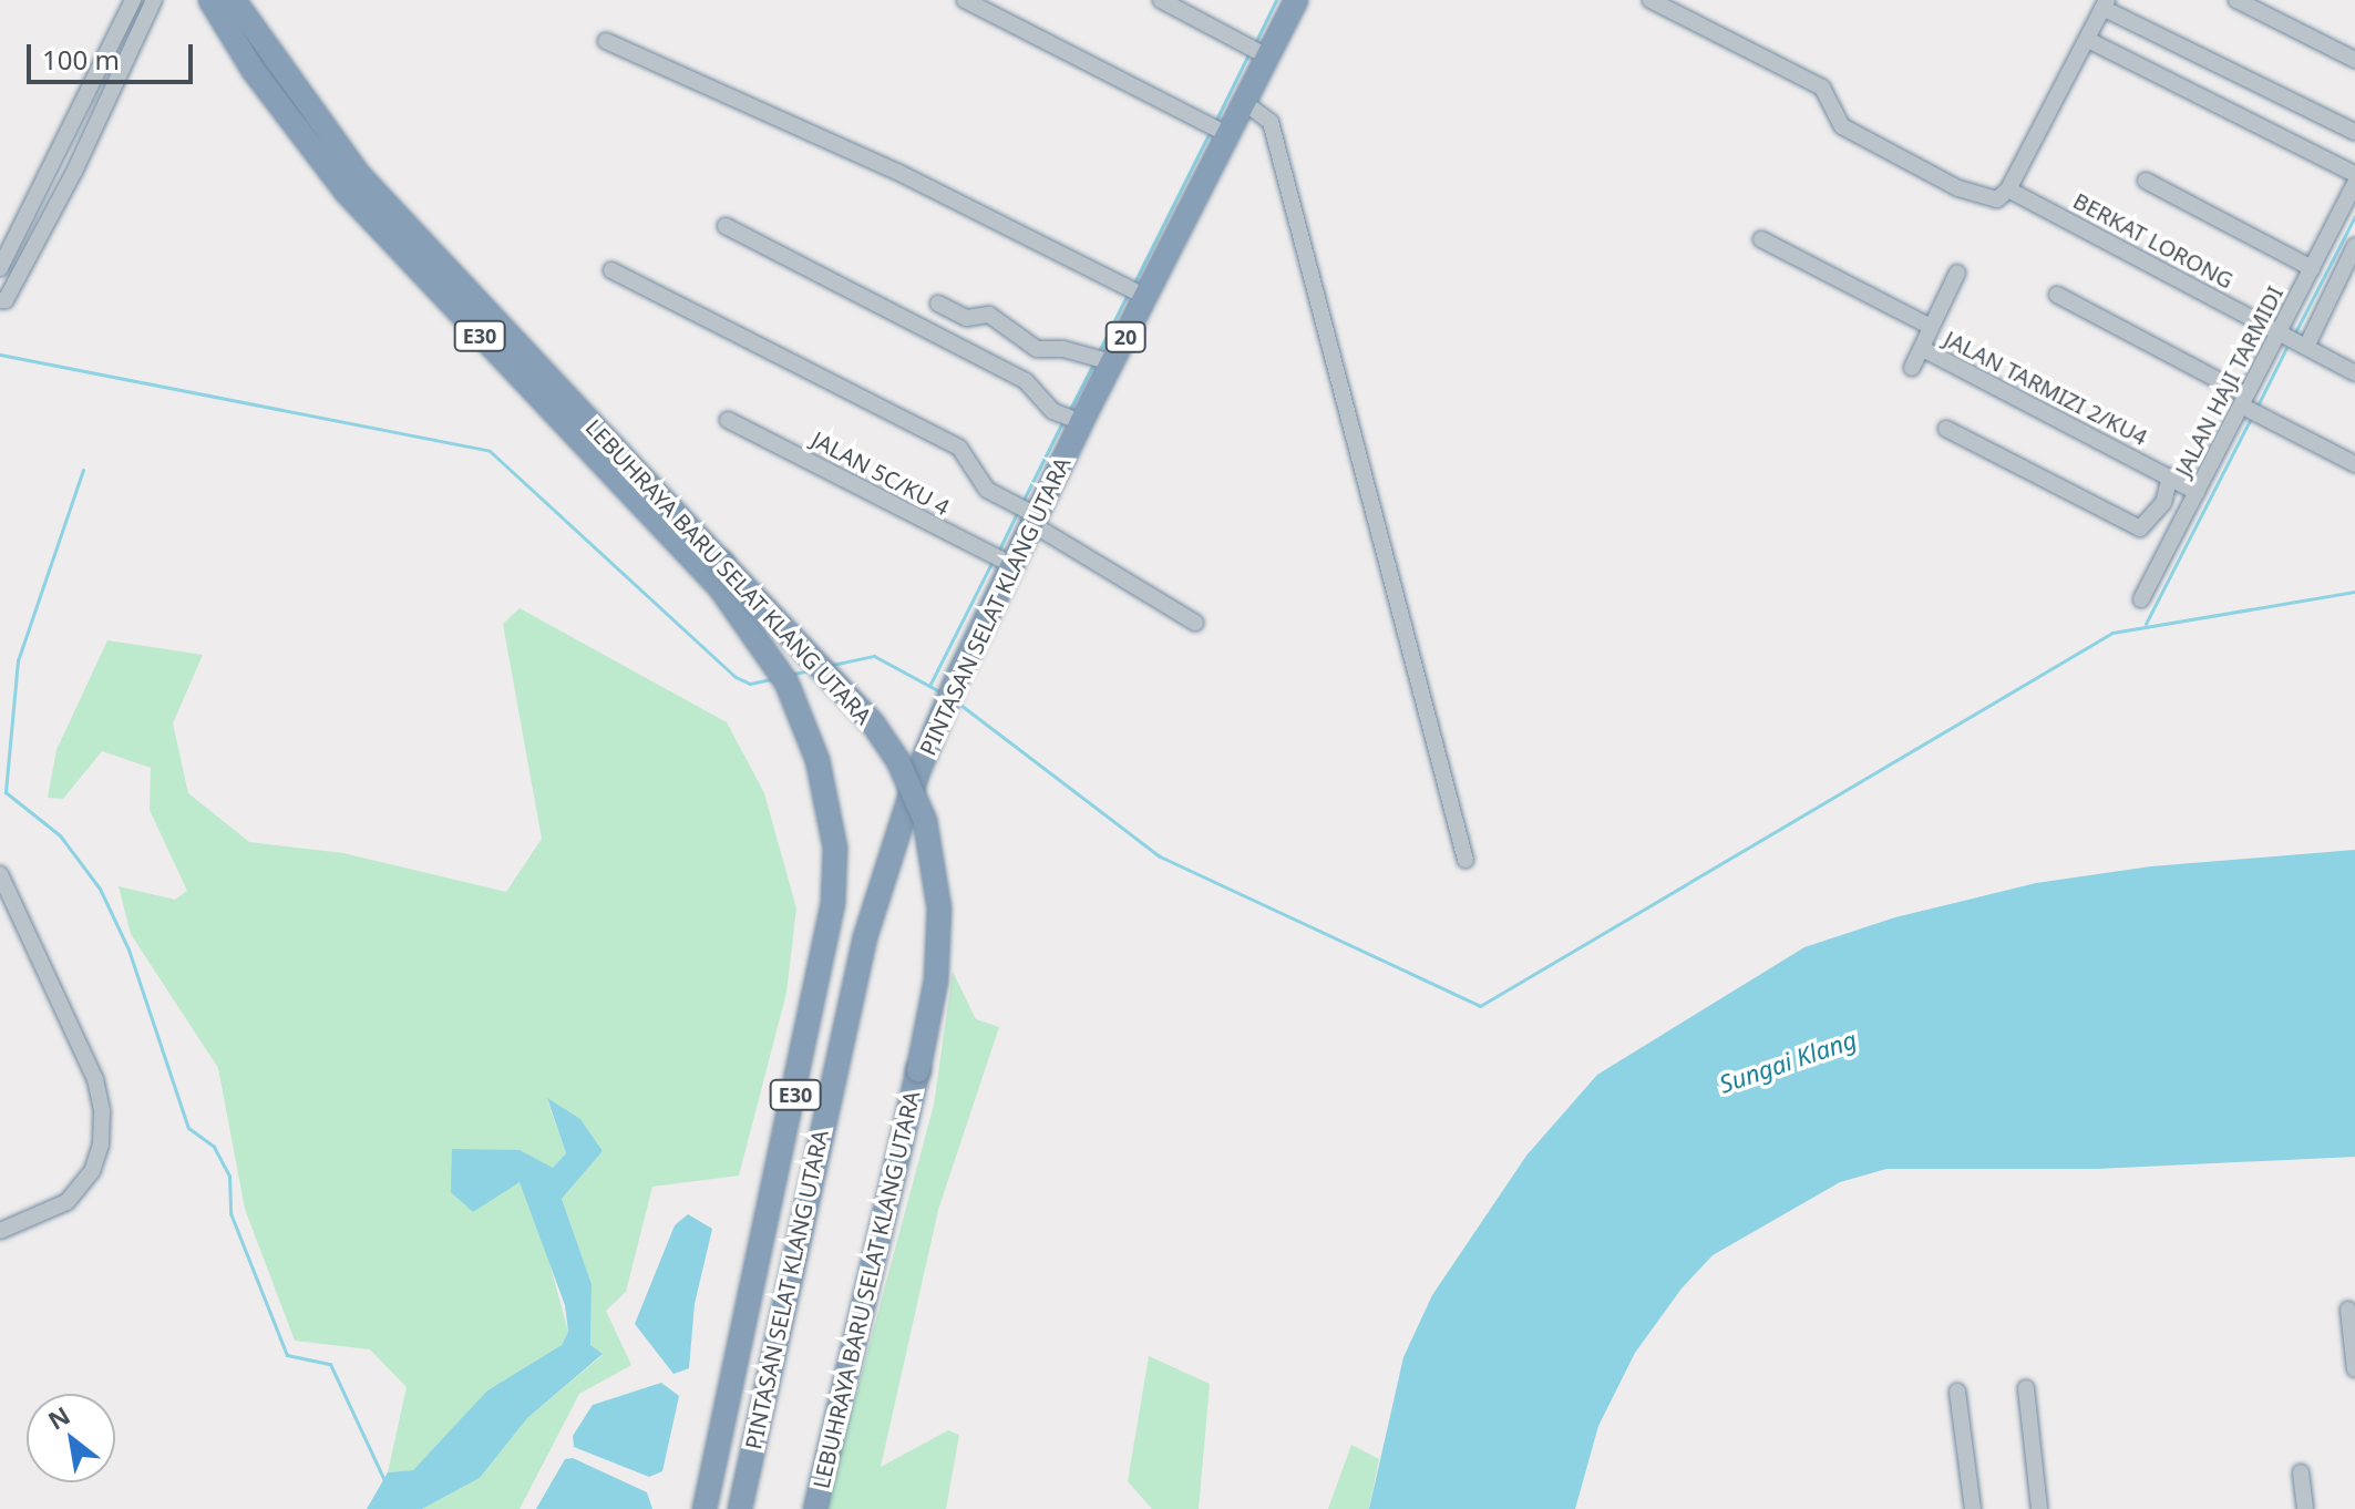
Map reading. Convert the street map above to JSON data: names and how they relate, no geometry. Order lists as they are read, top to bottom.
{
  "streets": {
    "highway": [
      "E30",
      "20",
      "LEBUHRAYA BARU SELAT KLANG UTARA",
      "PINTASAN SELAT KLANG UTARA"
    ],
    "street": [
      "BERKAT LORONG",
      "JALAN HAJI TARMIDI",
      "JALAN TARMIZI 2/KU4",
      "JALAN 5C/KU 4"
    ]
  },
  "crossings": [
    ["BERKAT LORONG", "JALAN HAJI TARMIDI"],
    ["JALAN HAJI TARMIDI", "JALAN TARMIZI 2/KU4"],
    ["JALAN 5C/KU 4", "PINTASAN SELAT KLANG UTARA"]
  ],
  "water": ["Sungai Klang"],
  "scale_bar": "100 m",
  "north": "top left"
}
